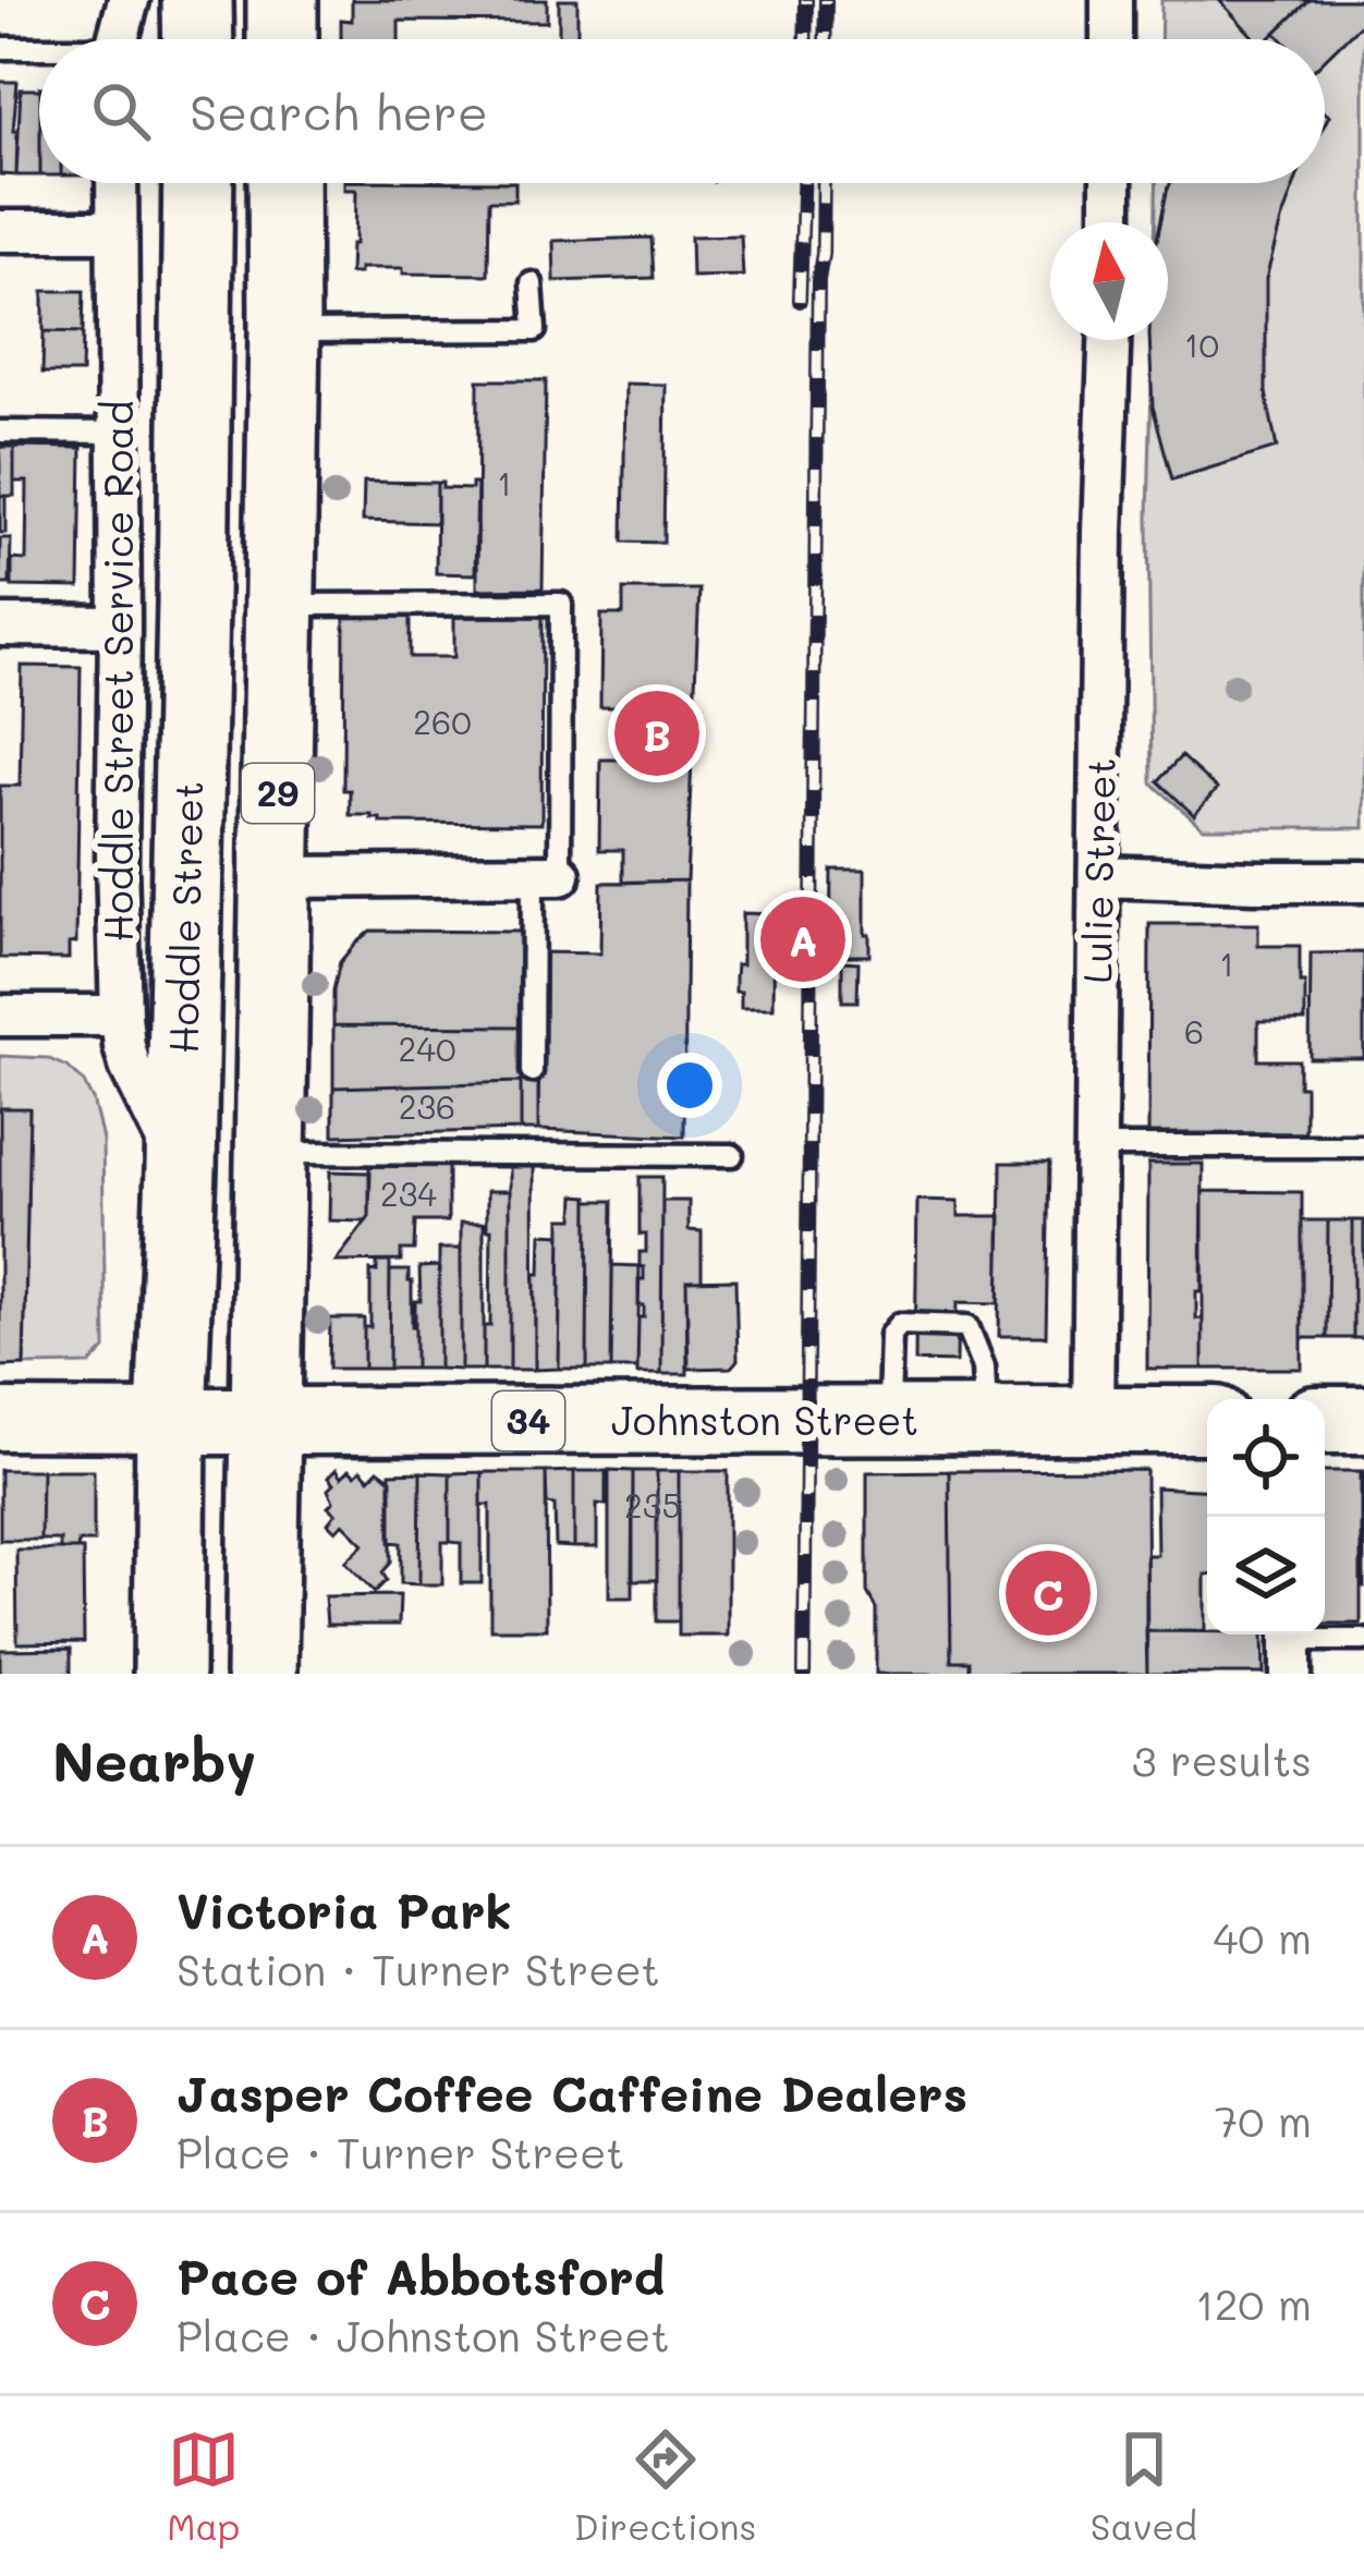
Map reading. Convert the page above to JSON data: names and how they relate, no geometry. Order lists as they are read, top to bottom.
{
  "streets": {
    "highway": ["29", "Hoddle Street"],
    "main road": ["34", "Johnston Street"],
    "street": ["Hoddle Street Service Road", "Lulie Street"]
  },
  "crossings": [
    ["Hoddle Street Service Road", "Hoddle Street"],
    ["29", "Johnston Street"],
    ["Lulie Street", "Johnston Street"],
    ["Hoddle Street", "Johnston Street"]
  ],
  "house_numbers": [
    "10",
    "1",
    "260",
    "1",
    "6",
    "240",
    "236",
    "234",
    "235"
  ],
  "north": "top",
  "page": {
    "search": "Search here",
    "pins": ["B", "A", "C"],
    "heading": ["Nearby", "3 results"],
    "list": [
      {
        "mark": "A",
        "name": "Victoria Park",
        "note": "Station · Turner Street",
        "value": "40 m"
      },
      {
        "mark": "B",
        "name": "Jasper Coffee Caffeine Dealers",
        "note": "Place · Turner Street",
        "value": "70 m"
      },
      {
        "mark": "C",
        "name": "Pace of Abbotsford",
        "note": "Place · Johnston Street",
        "value": "120 m"
      }
    ],
    "nav": ["Map", "Directions", "Saved"]
  }
}
